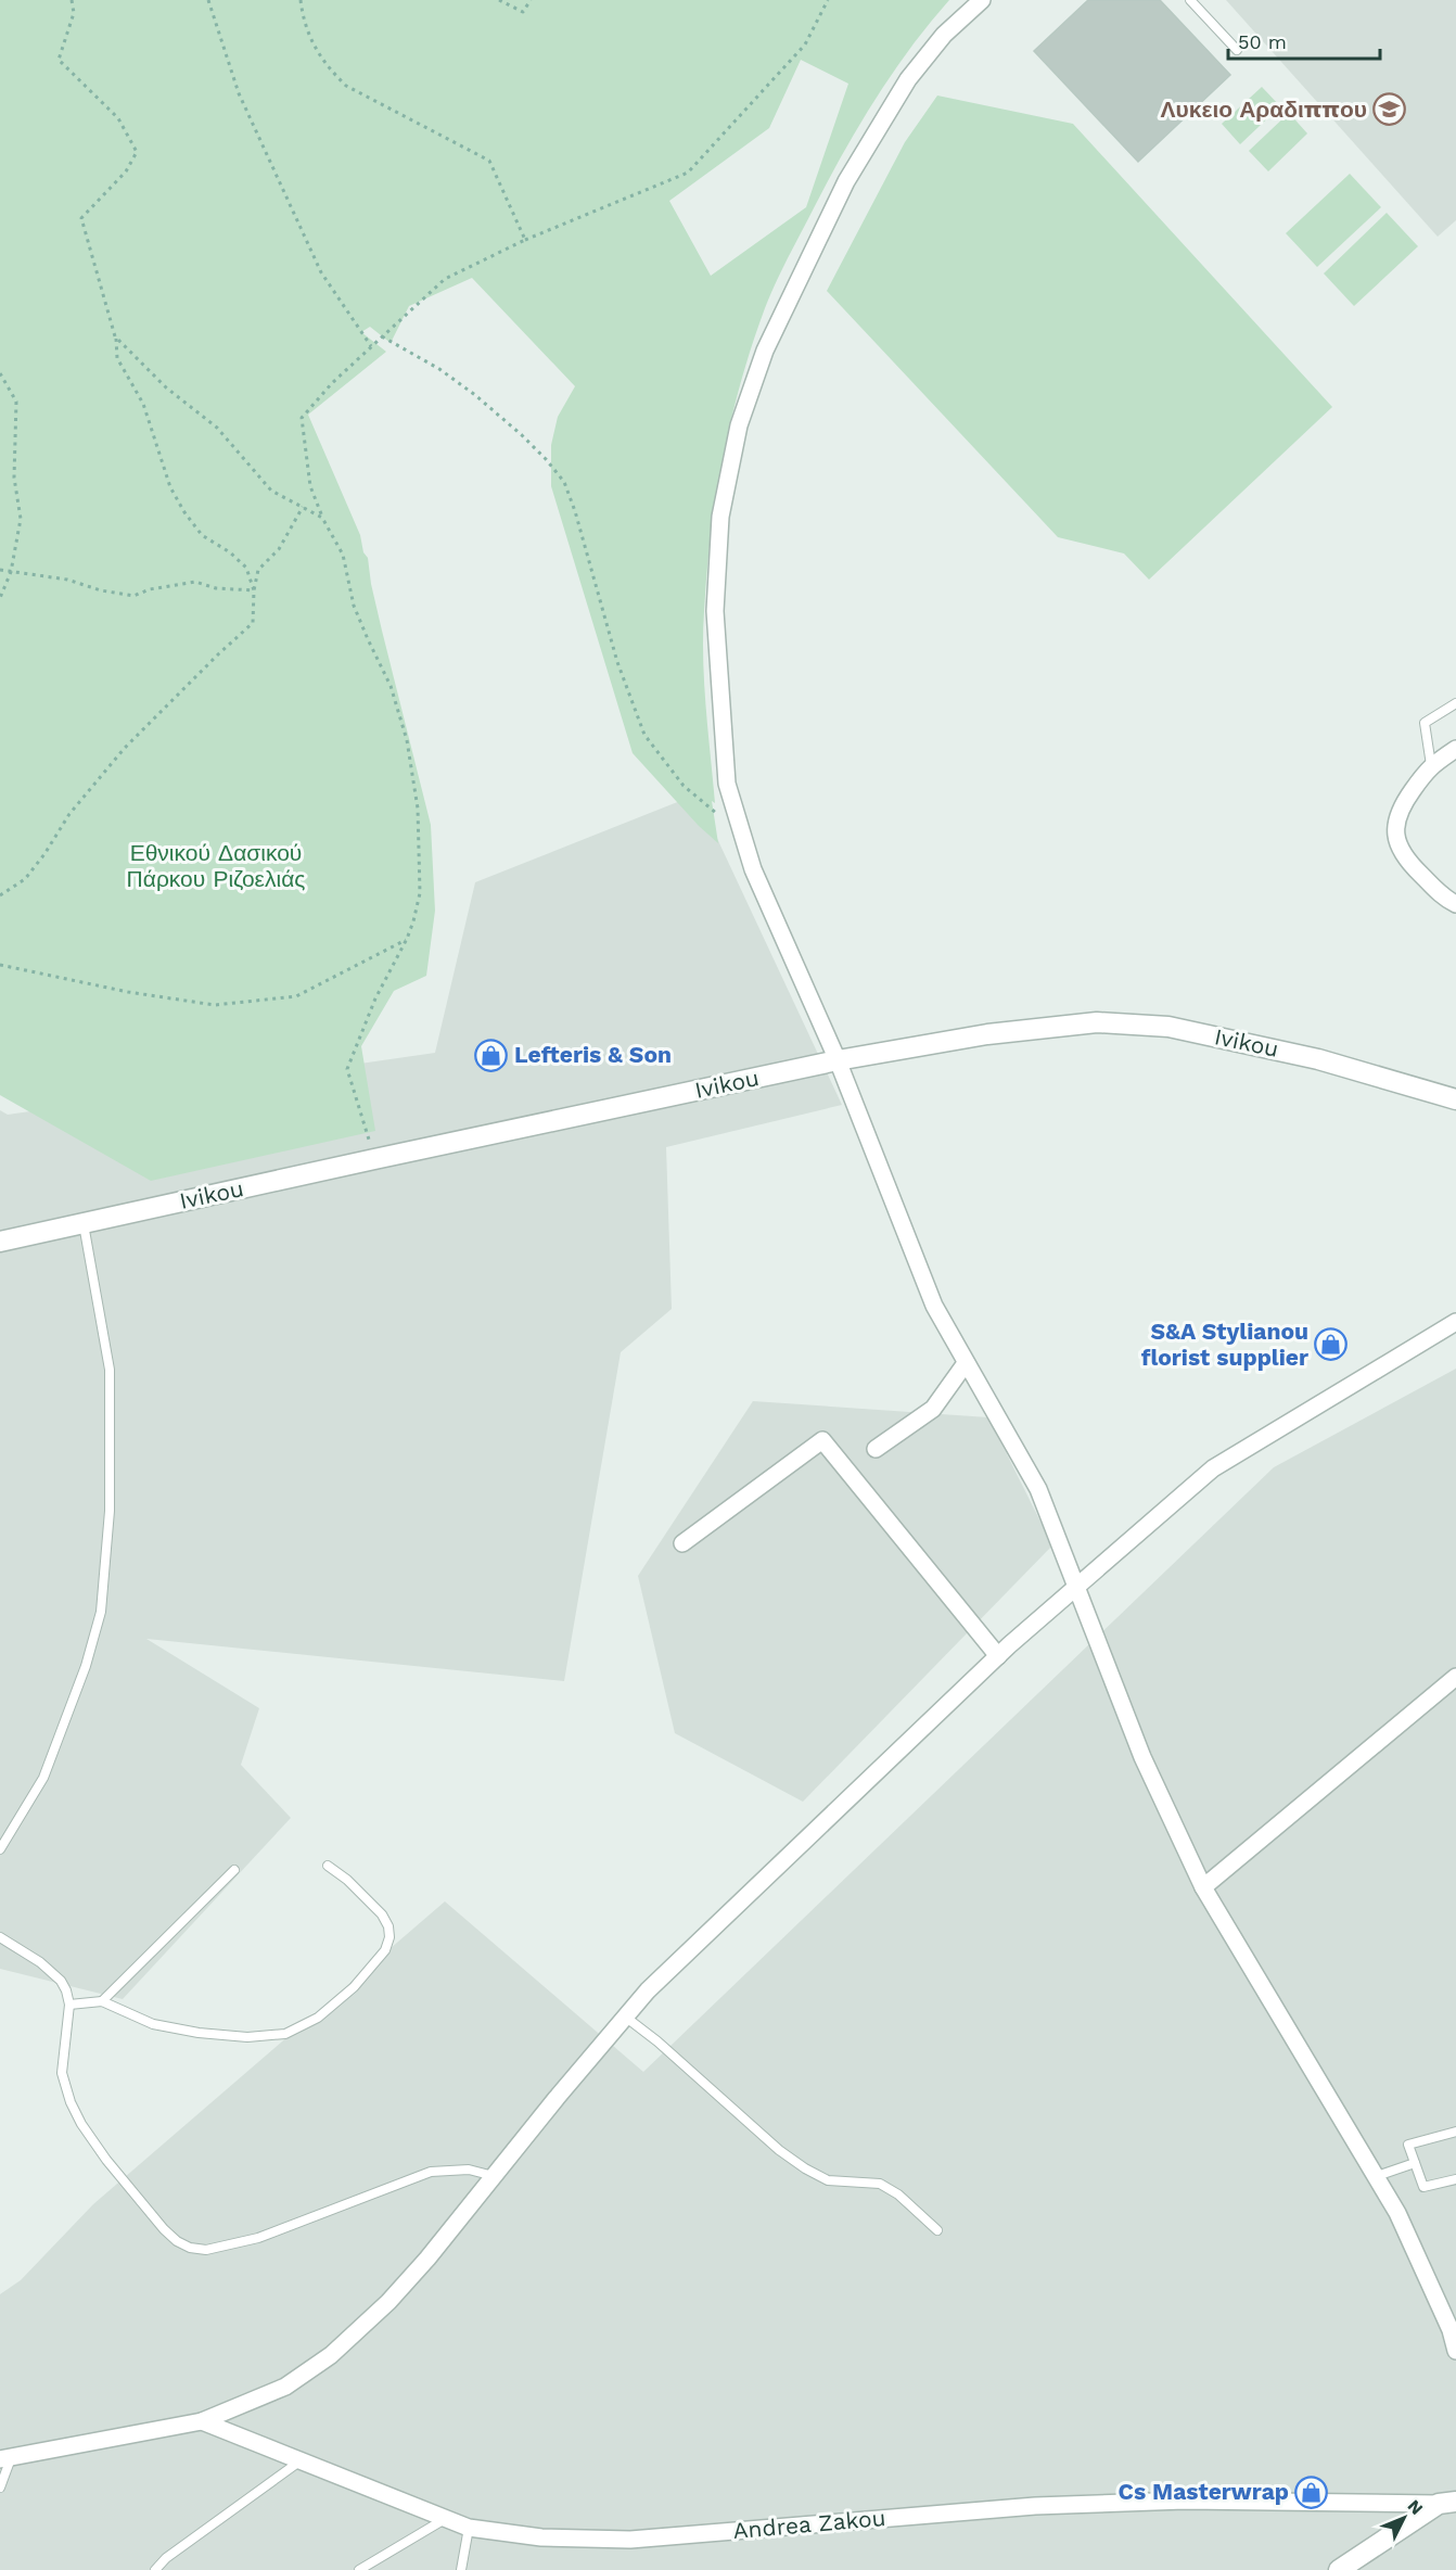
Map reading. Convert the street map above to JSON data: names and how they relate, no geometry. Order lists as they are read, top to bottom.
{
  "streets": {
    "street": ["Ivikou", "Andrea Zakou"]
  },
  "parks": ["Εθνικού Δασικού Πάρκου Ριζοελιάς"],
  "places": {
    "school or university": ["Λυκειο Αραδιππου"],
    "shop": ["Lefteris & Son", "S&A Stylianou florist supplier", "Cs Masterwrap"]
  },
  "scale_bar": "50 m",
  "north": "top right"
}
